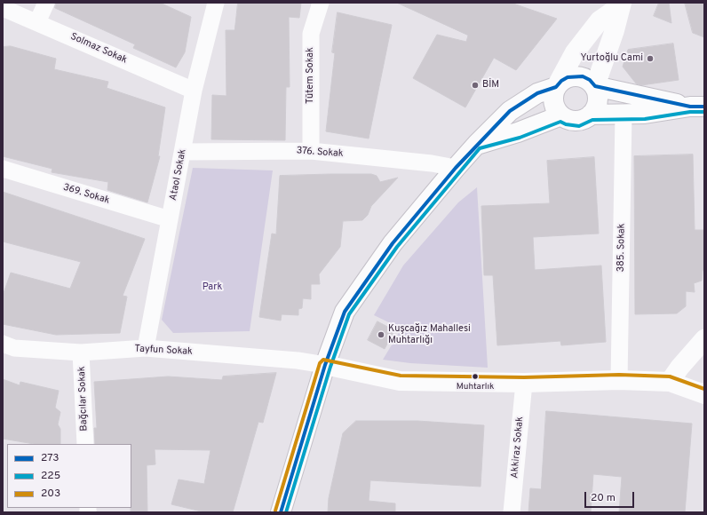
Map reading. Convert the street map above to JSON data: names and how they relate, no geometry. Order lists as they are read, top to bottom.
{
  "streets": {
    "street": [
      "Solmaz Sokak",
      "Tütem Sokak",
      "376. Sokak",
      "Ataol Sokak",
      "369. Sokak",
      "385. Sokak",
      "Tayfun Sokak",
      "Bağcılar Sokak",
      "Akkiraz Sokak"
    ]
  },
  "crossings": [
    ["Solmaz Sokak", "Ataol Sokak"],
    ["Tütem Sokak", "376. Sokak"],
    ["376. Sokak", "Ataol Sokak"],
    ["Ataol Sokak", "369. Sokak"],
    ["Ataol Sokak", "Tayfun Sokak"],
    ["Tayfun Sokak", "Bağcılar Sokak"]
  ],
  "parks": ["Park"],
  "places": [
    "Yurtoğlu Cami",
    "BİM",
    "Kuşcağız Mahallesi Muhtarlığı",
    "Muhtarlık"
  ],
  "lines": ["transit line 273", "transit line 225", "transit line 203"],
  "legend": ["273", "225", "203"],
  "scale_bar": "20 m"
}
